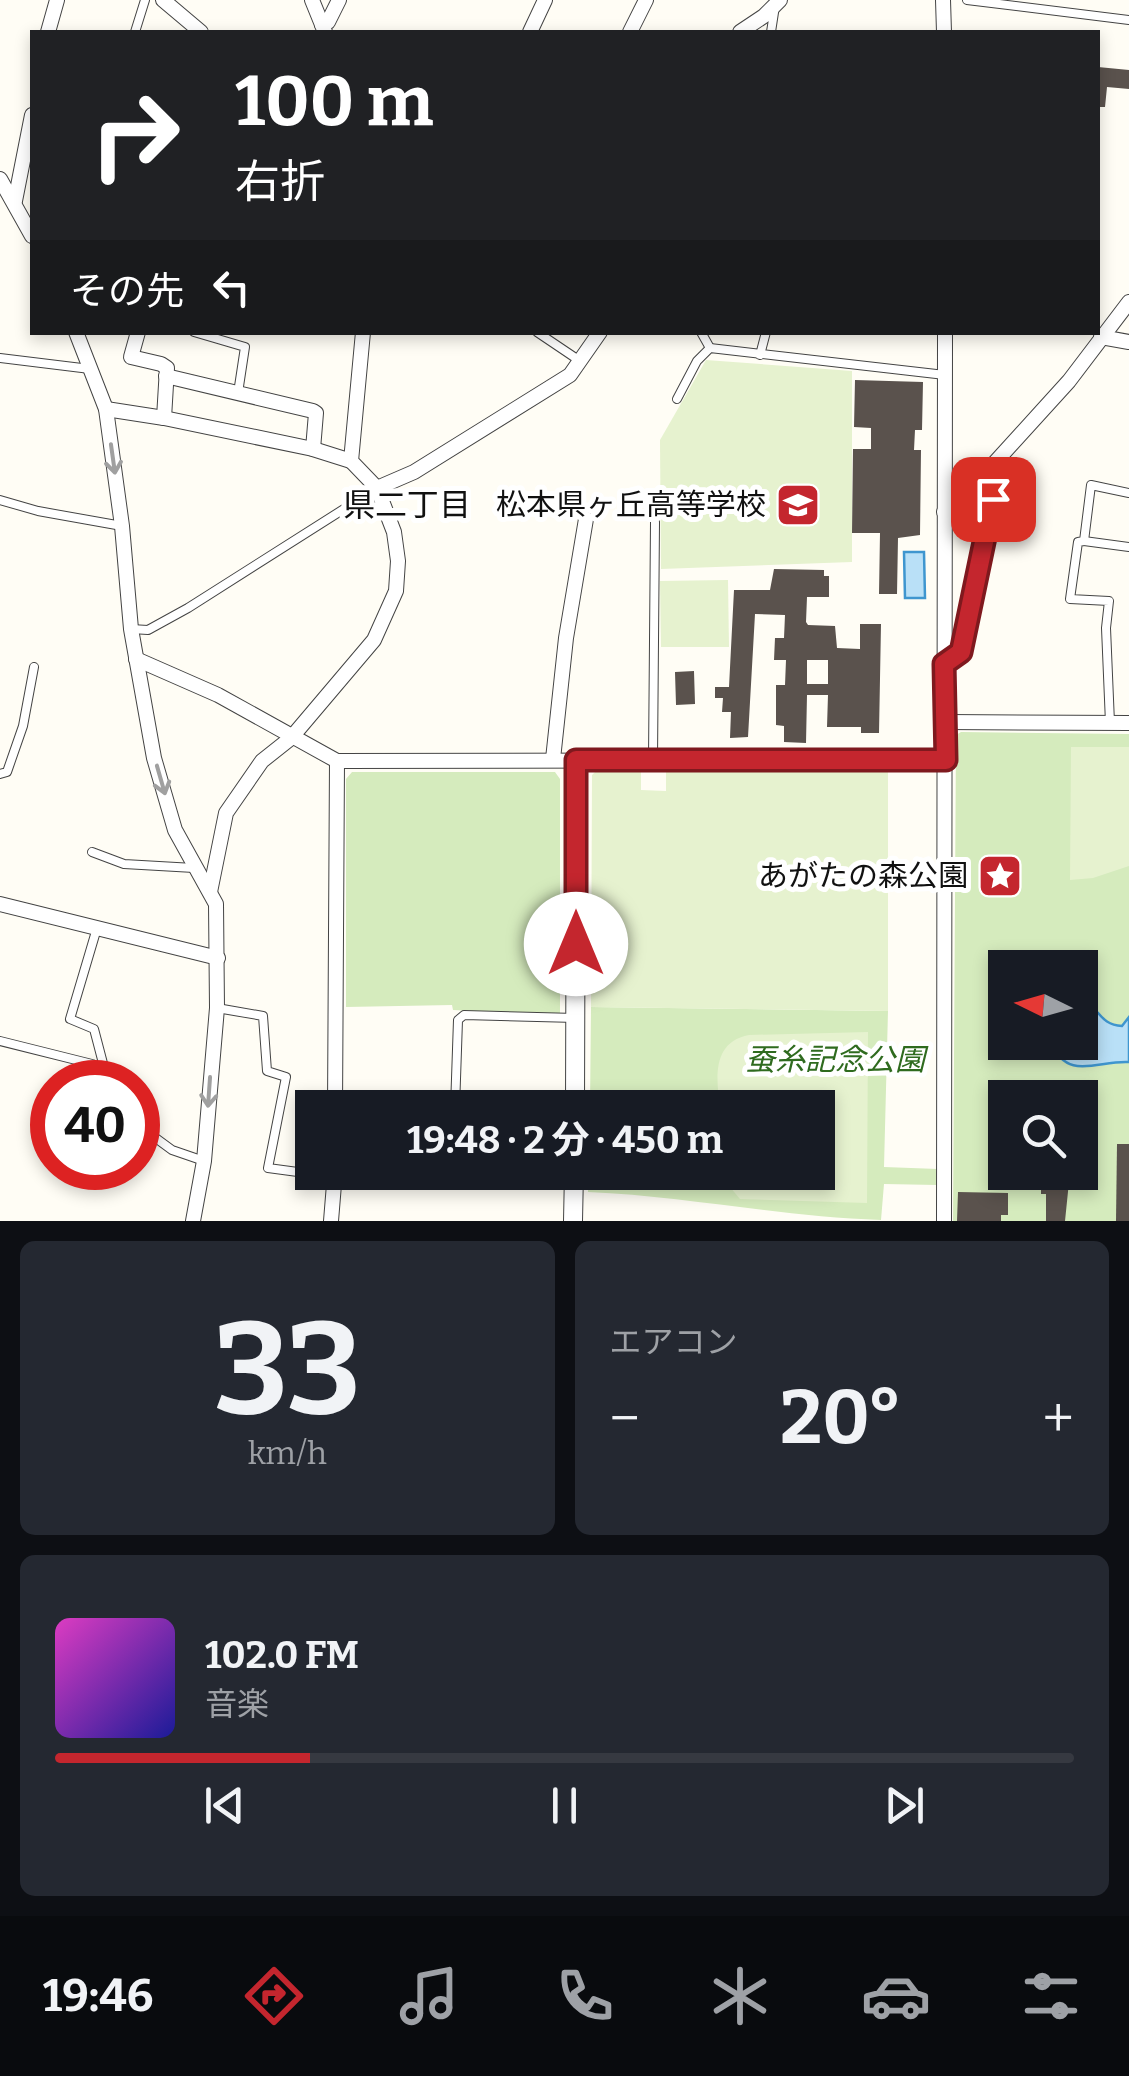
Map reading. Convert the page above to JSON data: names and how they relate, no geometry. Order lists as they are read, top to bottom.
{
  "districts": ["県二丁目"],
  "parks": ["蚕糸記念公園"],
  "places": {
    "school or university": ["松本県ヶ丘高等学校"],
    "place": ["あがたの森公園"]
  },
  "north": "left",
  "page": {
    "turn": ["100 m", "右折"],
    "then": "その先",
    "limit": "40",
    "trip": "19:48 · 2 分 · 450 m",
    "tile": [
      ["33", "km/h"],
      "エアコン"
    ],
    "heat": ["−", "20°", "+"],
    "song": ["102.0 FM", "音楽"],
    "tabs": "19:46"
  }
}
